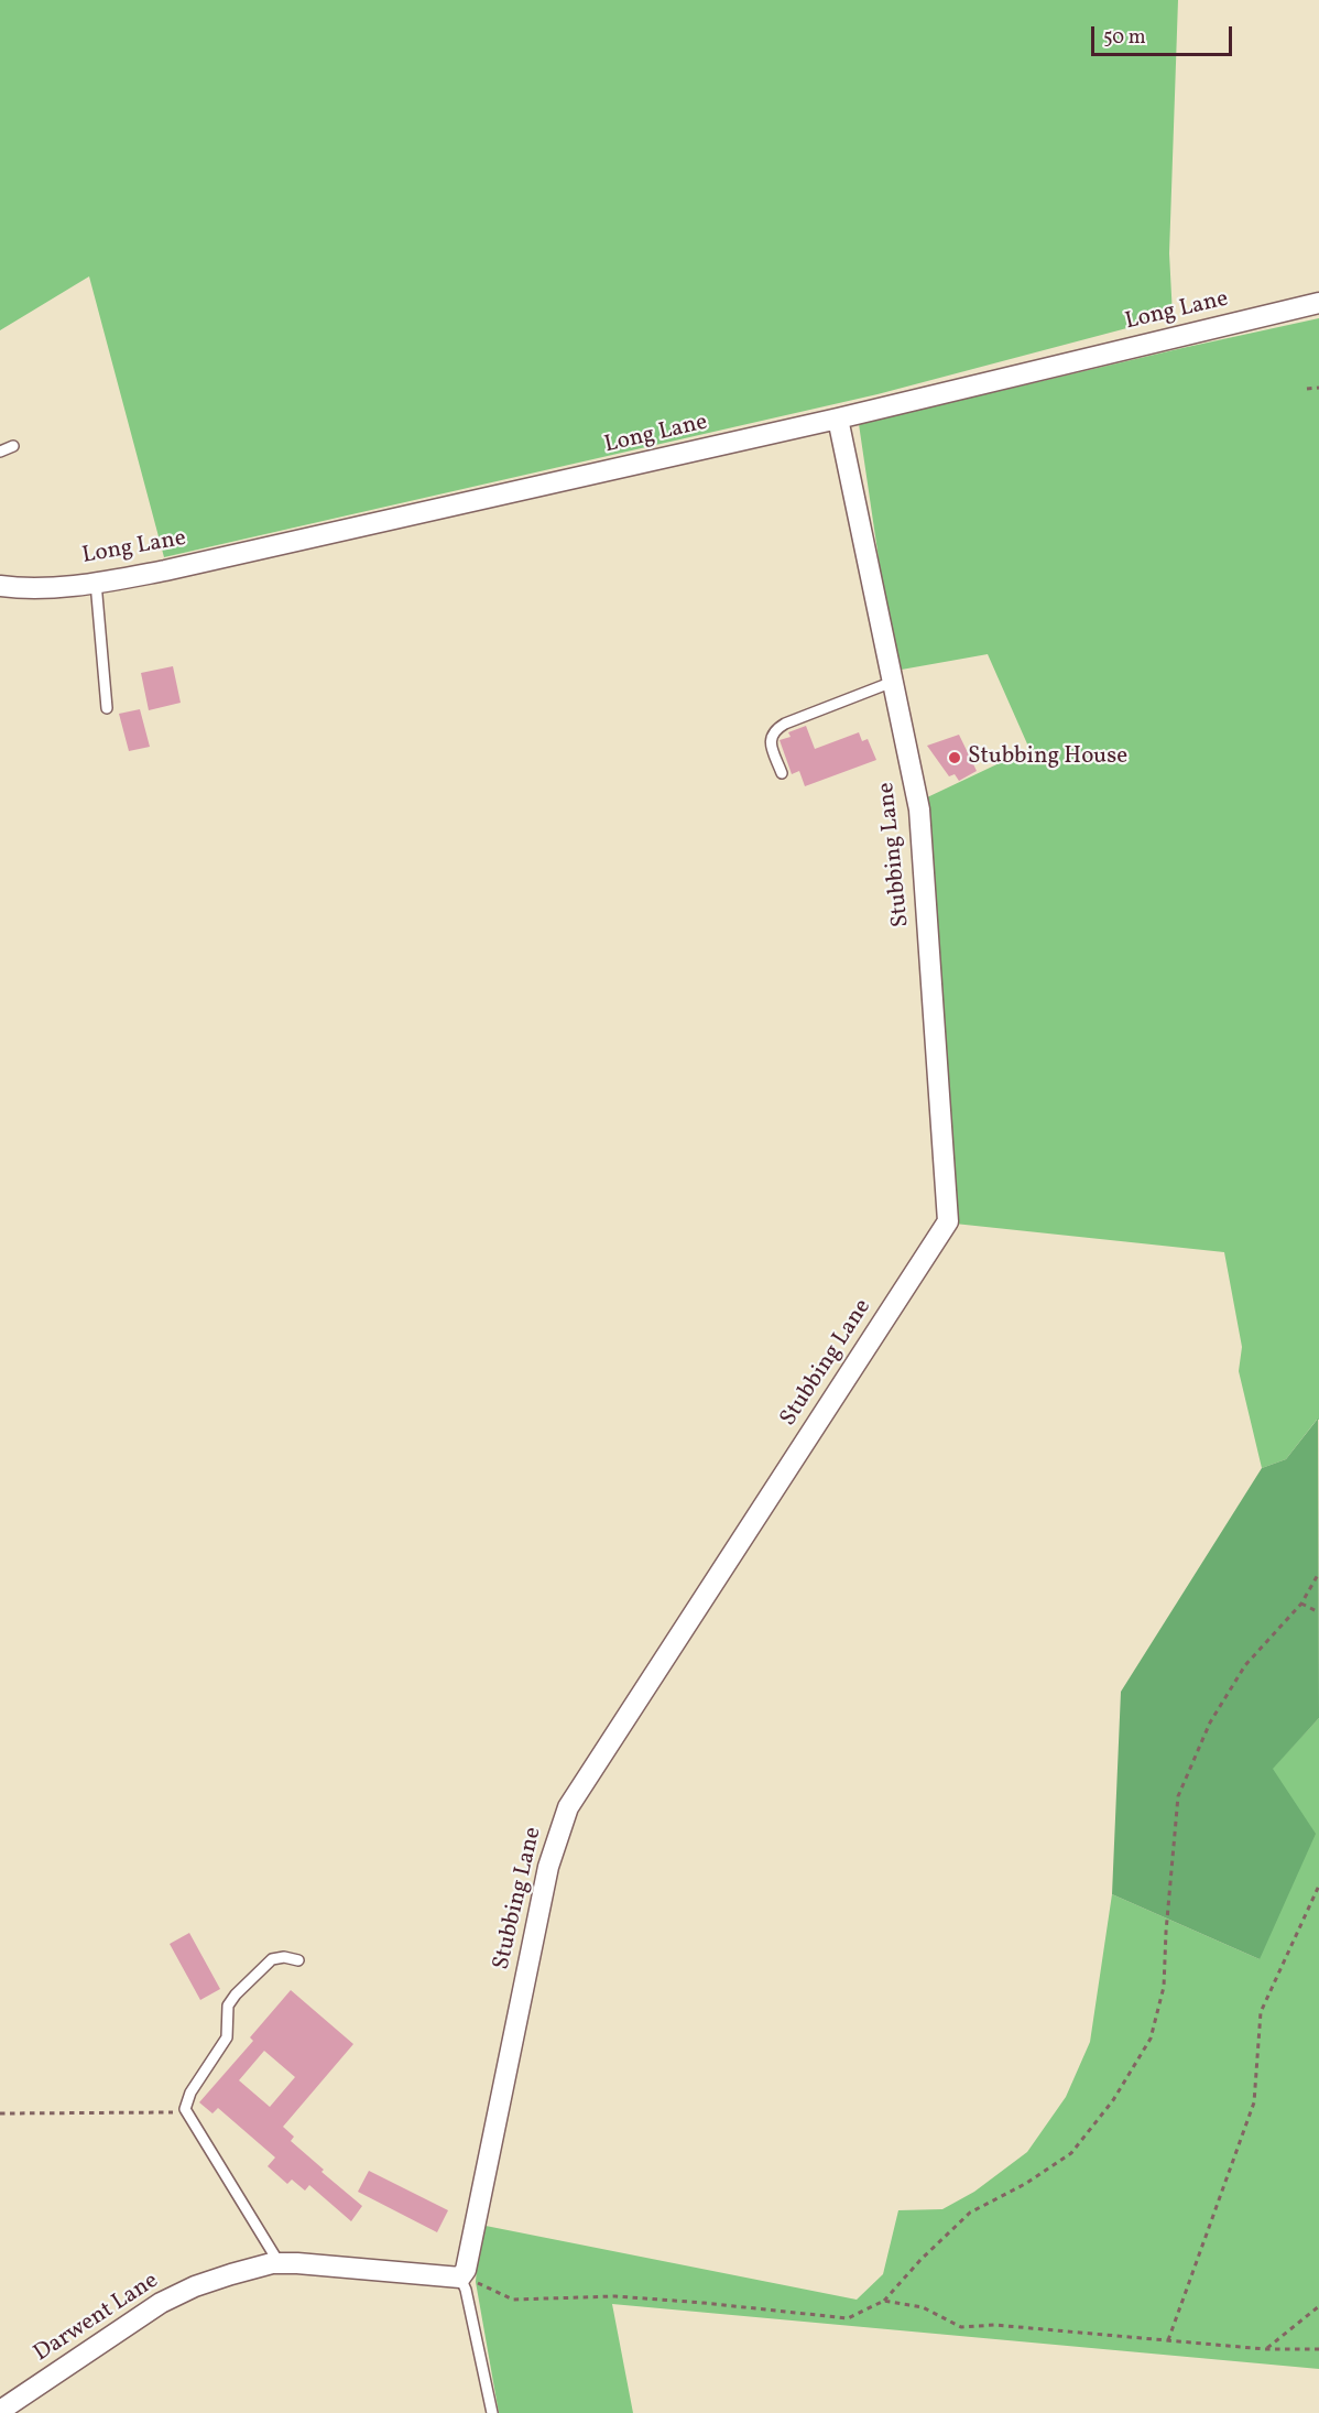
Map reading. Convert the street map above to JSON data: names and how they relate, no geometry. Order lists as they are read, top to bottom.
{
  "streets": {
    "street": ["Long Lane", "Stubbing Lane", "Darwent Lane"]
  },
  "crossings": [
    ["Long Lane", "Stubbing Lane"],
    ["Stubbing Lane", "Darwent Lane"]
  ],
  "places": ["Stubbing House"],
  "scale_bar": "50 m"
}
